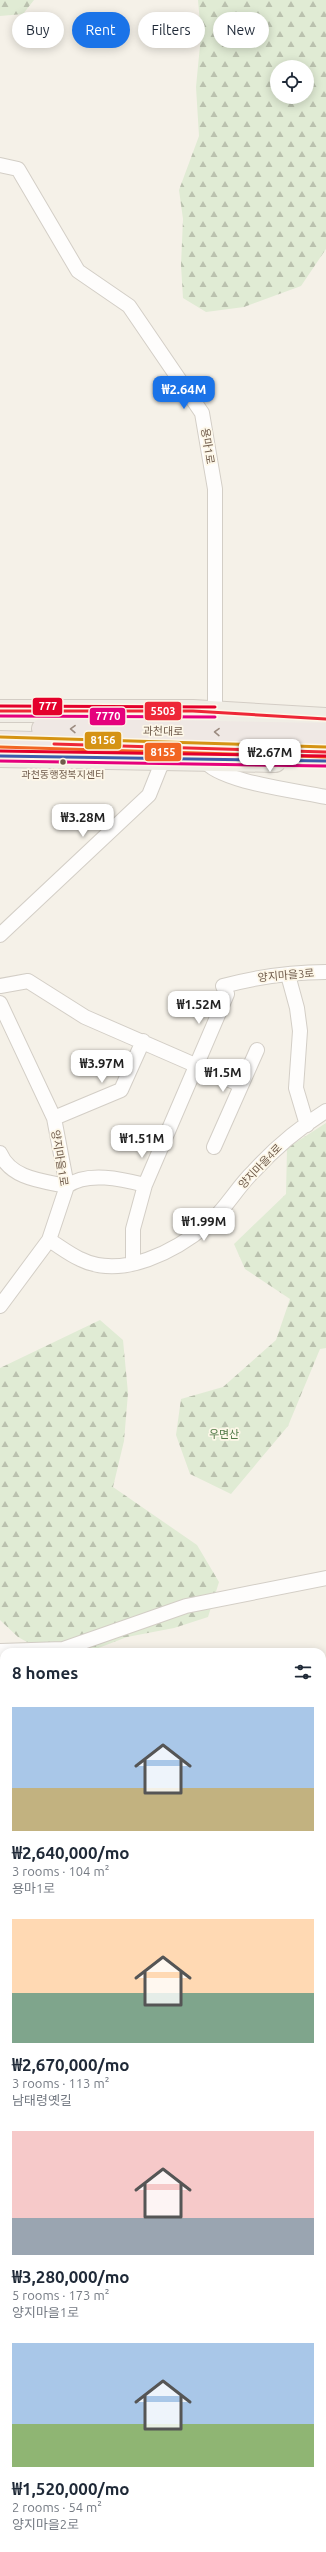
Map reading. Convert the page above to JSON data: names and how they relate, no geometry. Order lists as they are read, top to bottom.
{
  "streets": {
    "highway": ["과천대로"],
    "street": [
      "용마1로",
      "양지마을3로",
      "양지마을1로",
      "양지마을4로"
    ]
  },
  "crossings": [
    ["양지마을1로", "양지마을4로"]
  ],
  "parks": ["우면산"],
  "places": ["과천동행정복지센터"],
  "lines": [
    "transit line 777",
    "transit line 5503",
    "transit line 7770",
    "transit line 8156",
    "transit line 8155"
  ],
  "page": {
    "chip": [
      "Buy",
      "Rent",
      "Filters",
      "New"
    ],
    "price": [
      "₩2.64M",
      "₩2.67M",
      "₩3.28M",
      "₩1.52M",
      "₩3.97M",
      "₩1.5M",
      "₩1.51M",
      "₩1.99M"
    ],
    "heading": "8 homes",
    "list": [
      {
        "name": "₩2,640,000/mo",
        "note": "3 rooms · 104 m² · 용마1로"
      },
      {
        "name": "₩2,670,000/mo",
        "note": "3 rooms · 113 m² · 남태령옛길"
      },
      {
        "name": "₩3,280,000/mo",
        "note": "5 rooms · 173 m² · 양지마을1로"
      },
      {
        "name": "₩1,520,000/mo",
        "note": "2 rooms · 54 m² · 양지마을2로"
      }
    ]
  }
}
